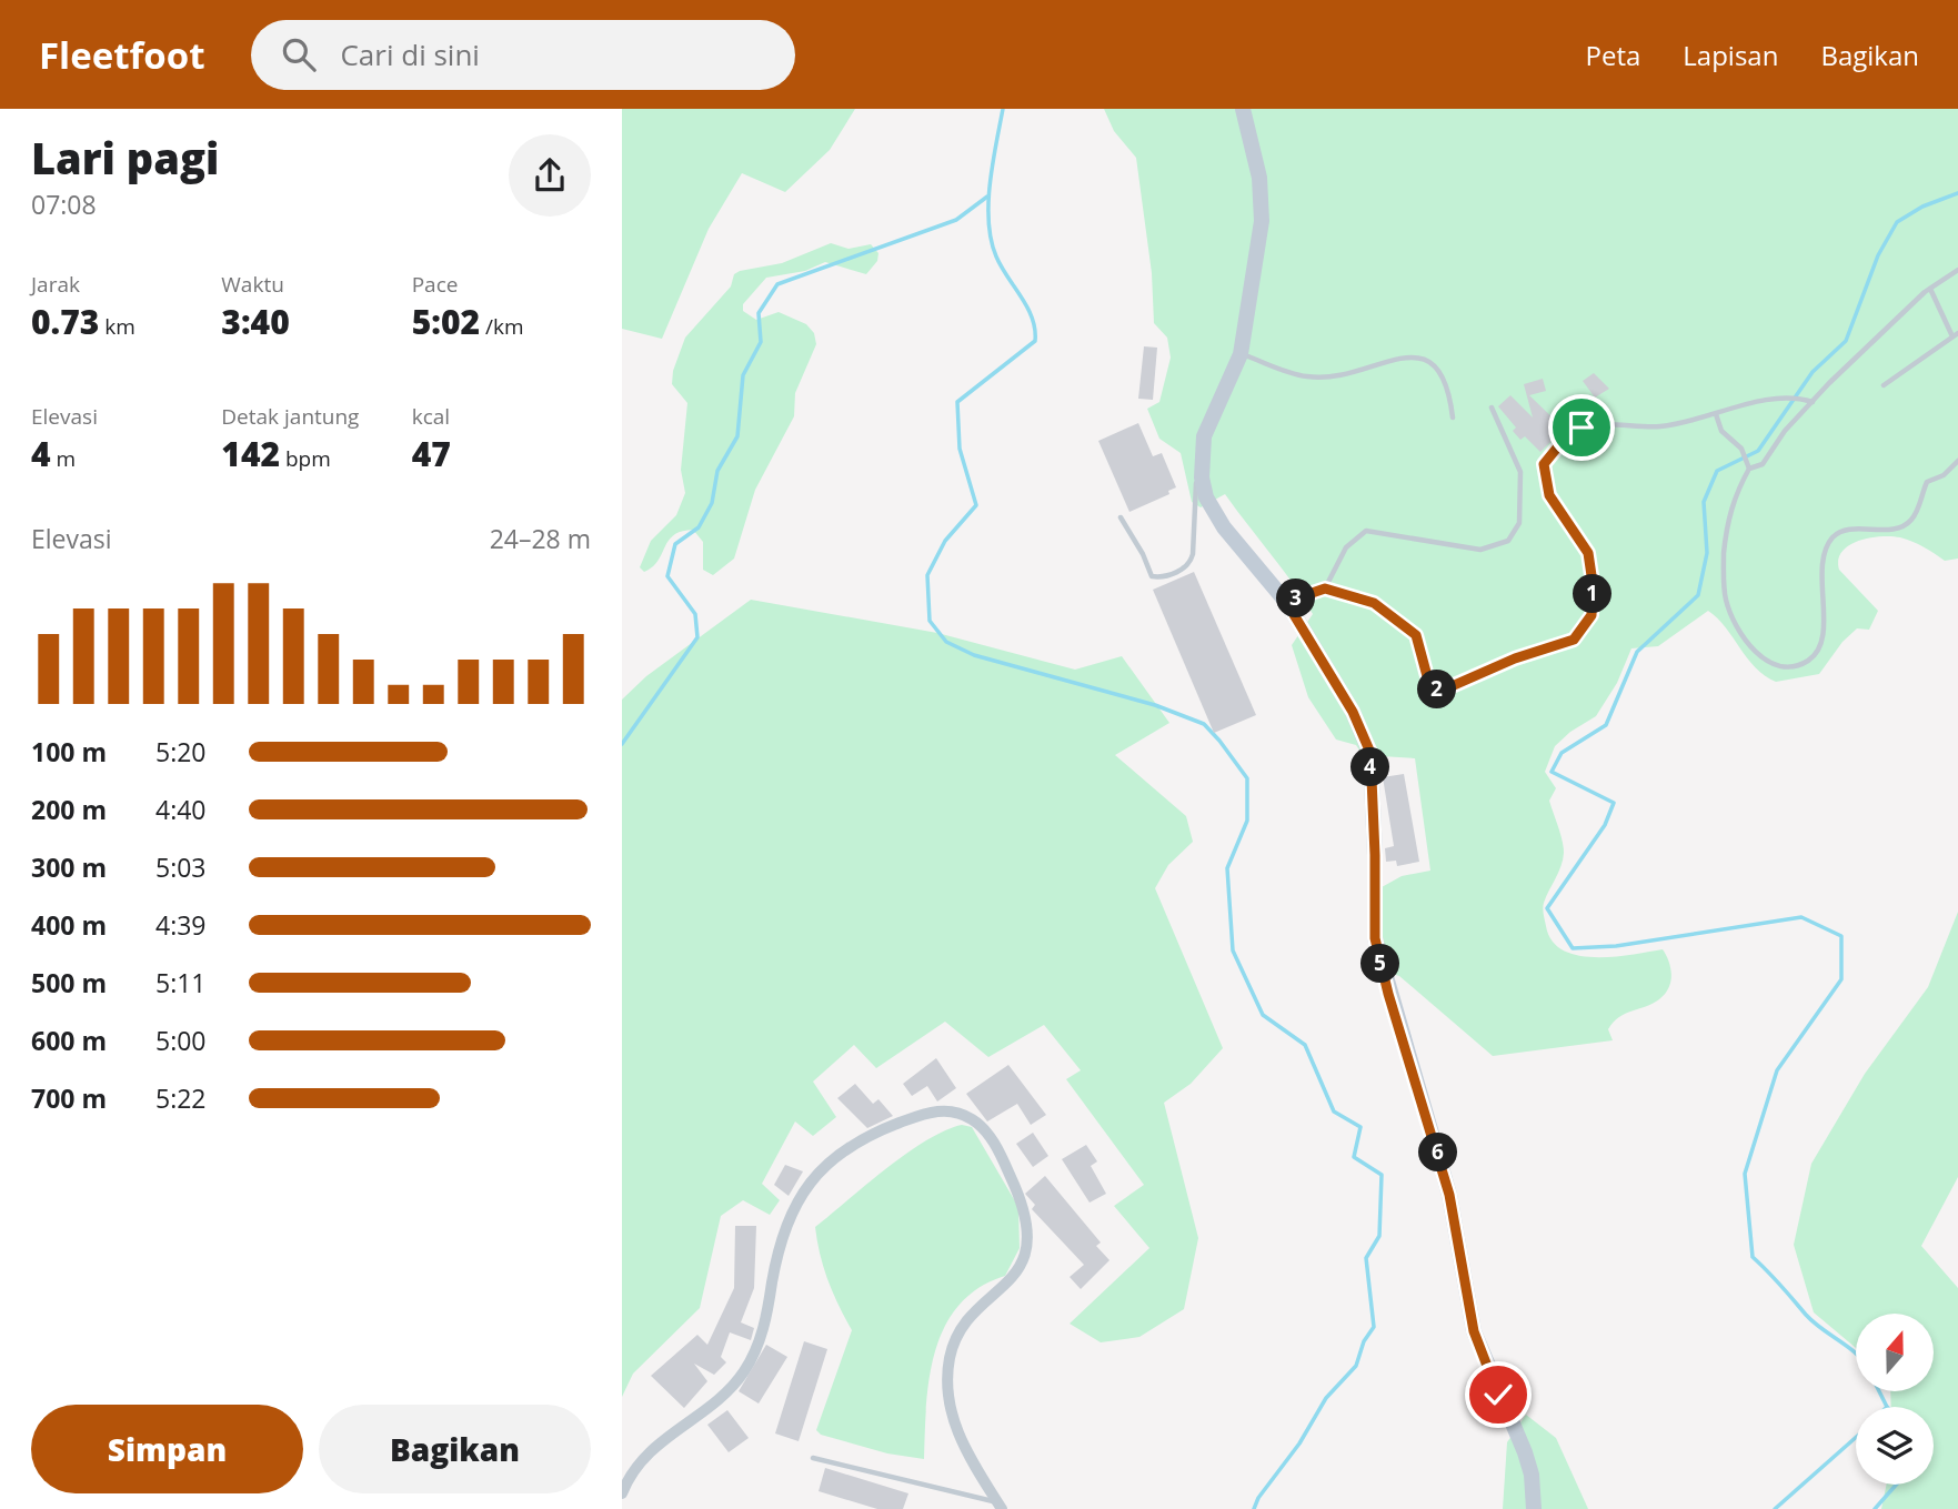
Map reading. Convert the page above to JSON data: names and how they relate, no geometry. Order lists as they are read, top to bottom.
{
  "north": "top",
  "page": {
    "header": "Fleetfoot",
    "search": "Cari di sini",
    "nav": ["Peta", "Lapisan", "Bagikan"],
    "heading": ["Lari pagi", "07:08"],
    "stats": [
      ["Jarak", "0.73 km"],
      ["Waktu", "3:40"],
      ["Pace", "5:02 /km"],
      ["Elevasi", "4 m"],
      ["Detak jantung", "142 bpm"],
      ["kcal", "47"]
    ],
    "chart": ["Elevasi", "24–28 m"],
    "pins": [
      "1",
      "3",
      "2",
      "4",
      "5",
      "6"
    ],
    "list": [
      {
        "name": "100 m",
        "note": "5:20"
      },
      {
        "name": "200 m",
        "note": "4:40"
      },
      {
        "name": "300 m",
        "note": "5:03"
      },
      {
        "name": "400 m",
        "note": "4:39"
      },
      {
        "name": "500 m",
        "note": "5:11"
      },
      {
        "name": "600 m",
        "note": "5:00"
      },
      {
        "name": "700 m",
        "note": "5:22"
      }
    ],
    "buttons": ["Simpan", "Bagikan"]
  }
}
